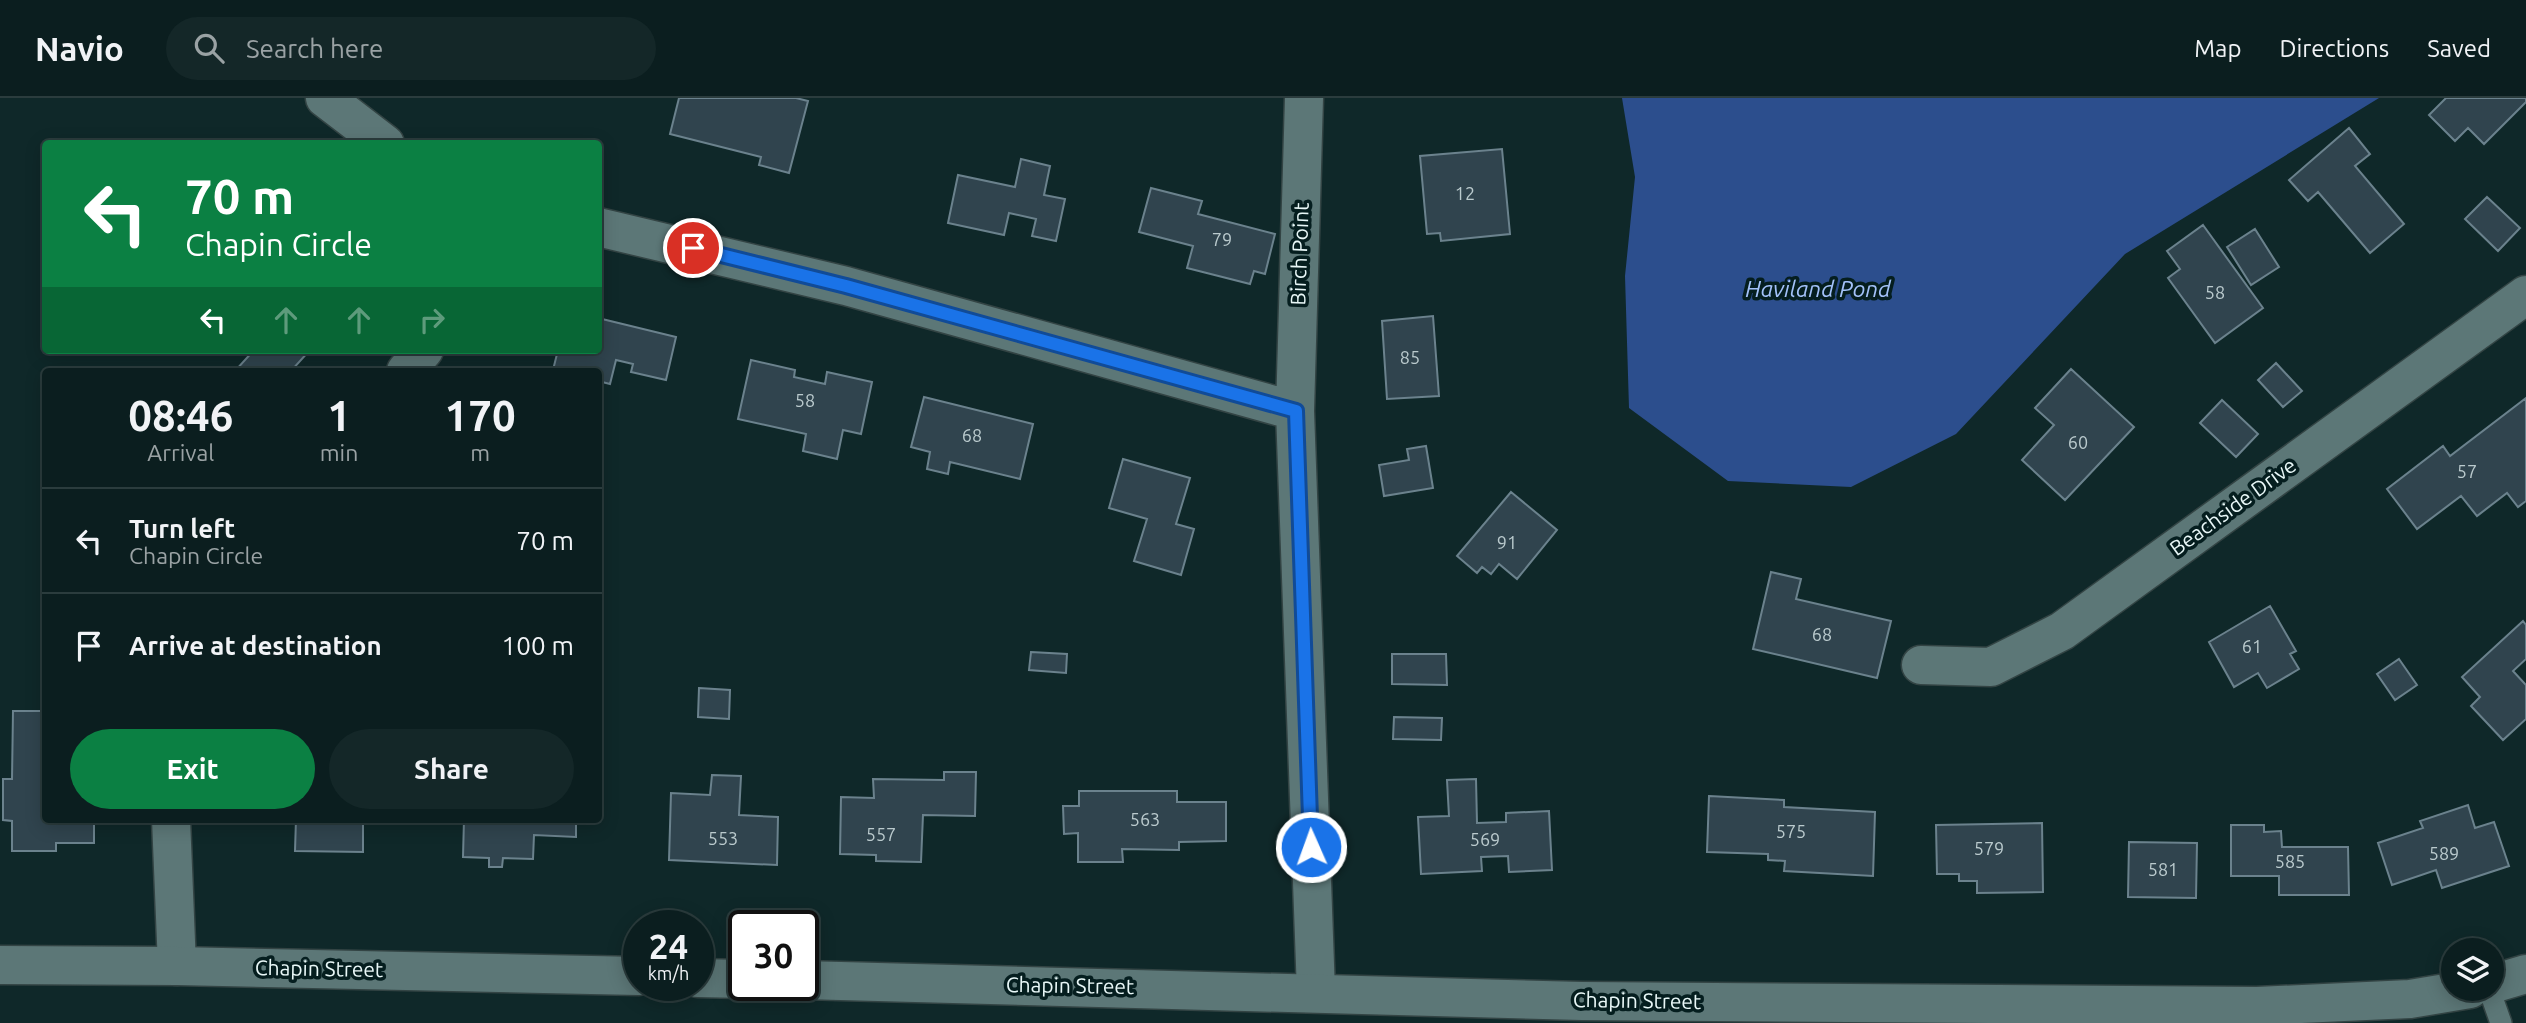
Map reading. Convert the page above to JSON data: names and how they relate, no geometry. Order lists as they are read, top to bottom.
{
  "streets": {
    "street": ["Birch Point", "Beachside Drive", "Chapin Street"]
  },
  "crossings": [
    ["Birch Point", "Chapin Street"]
  ],
  "water": ["Haviland Pond"],
  "house_numbers": [
    "12",
    "79",
    "58",
    "85",
    "58",
    "68",
    "60",
    "57",
    "91",
    "68",
    "61",
    "563",
    "575",
    "557",
    "553",
    "569",
    "579",
    "589",
    "585",
    "581"
  ],
  "page": {
    "header": "Navio",
    "search": "Search here",
    "nav": ["Map", "Directions", "Saved"],
    "turn": ["70 m", "Chapin Circle"],
    "eta": [
      "08:46",
      "Arrival",
      "1",
      "min",
      "170",
      "m"
    ],
    "list": [
      {
        "name": "Turn left",
        "note": "Chapin Circle",
        "value": "70 m"
      },
      {
        "name": "Arrive at destination",
        "value": "100 m"
      }
    ],
    "buttons": ["Exit", "Share"],
    "speed": "24 km/h",
    "limit": "30"
  }
}
